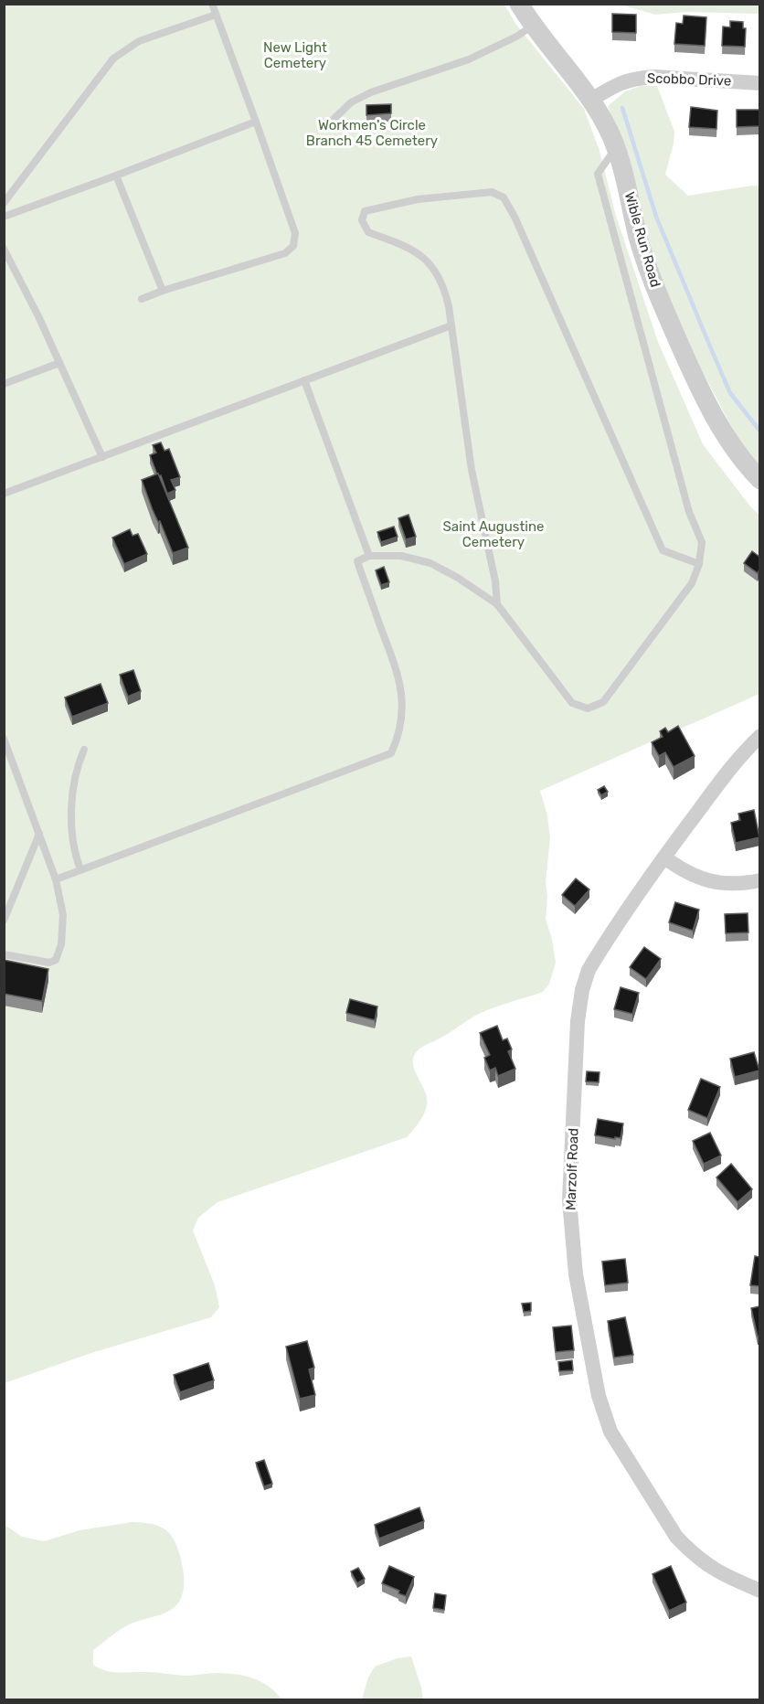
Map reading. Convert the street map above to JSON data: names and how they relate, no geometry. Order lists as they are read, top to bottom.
{
  "streets": {
    "street": ["Scobbo Drive", "Wible Run Road", "Marzolf Road"]
  },
  "crossings": [
    ["Scobbo Drive", "Wible Run Road"]
  ],
  "parks": ["New Light Cemetery", "Workmen's Circle Branch 45 Cemetery", "Saint Augustine Cemetery"]
}
